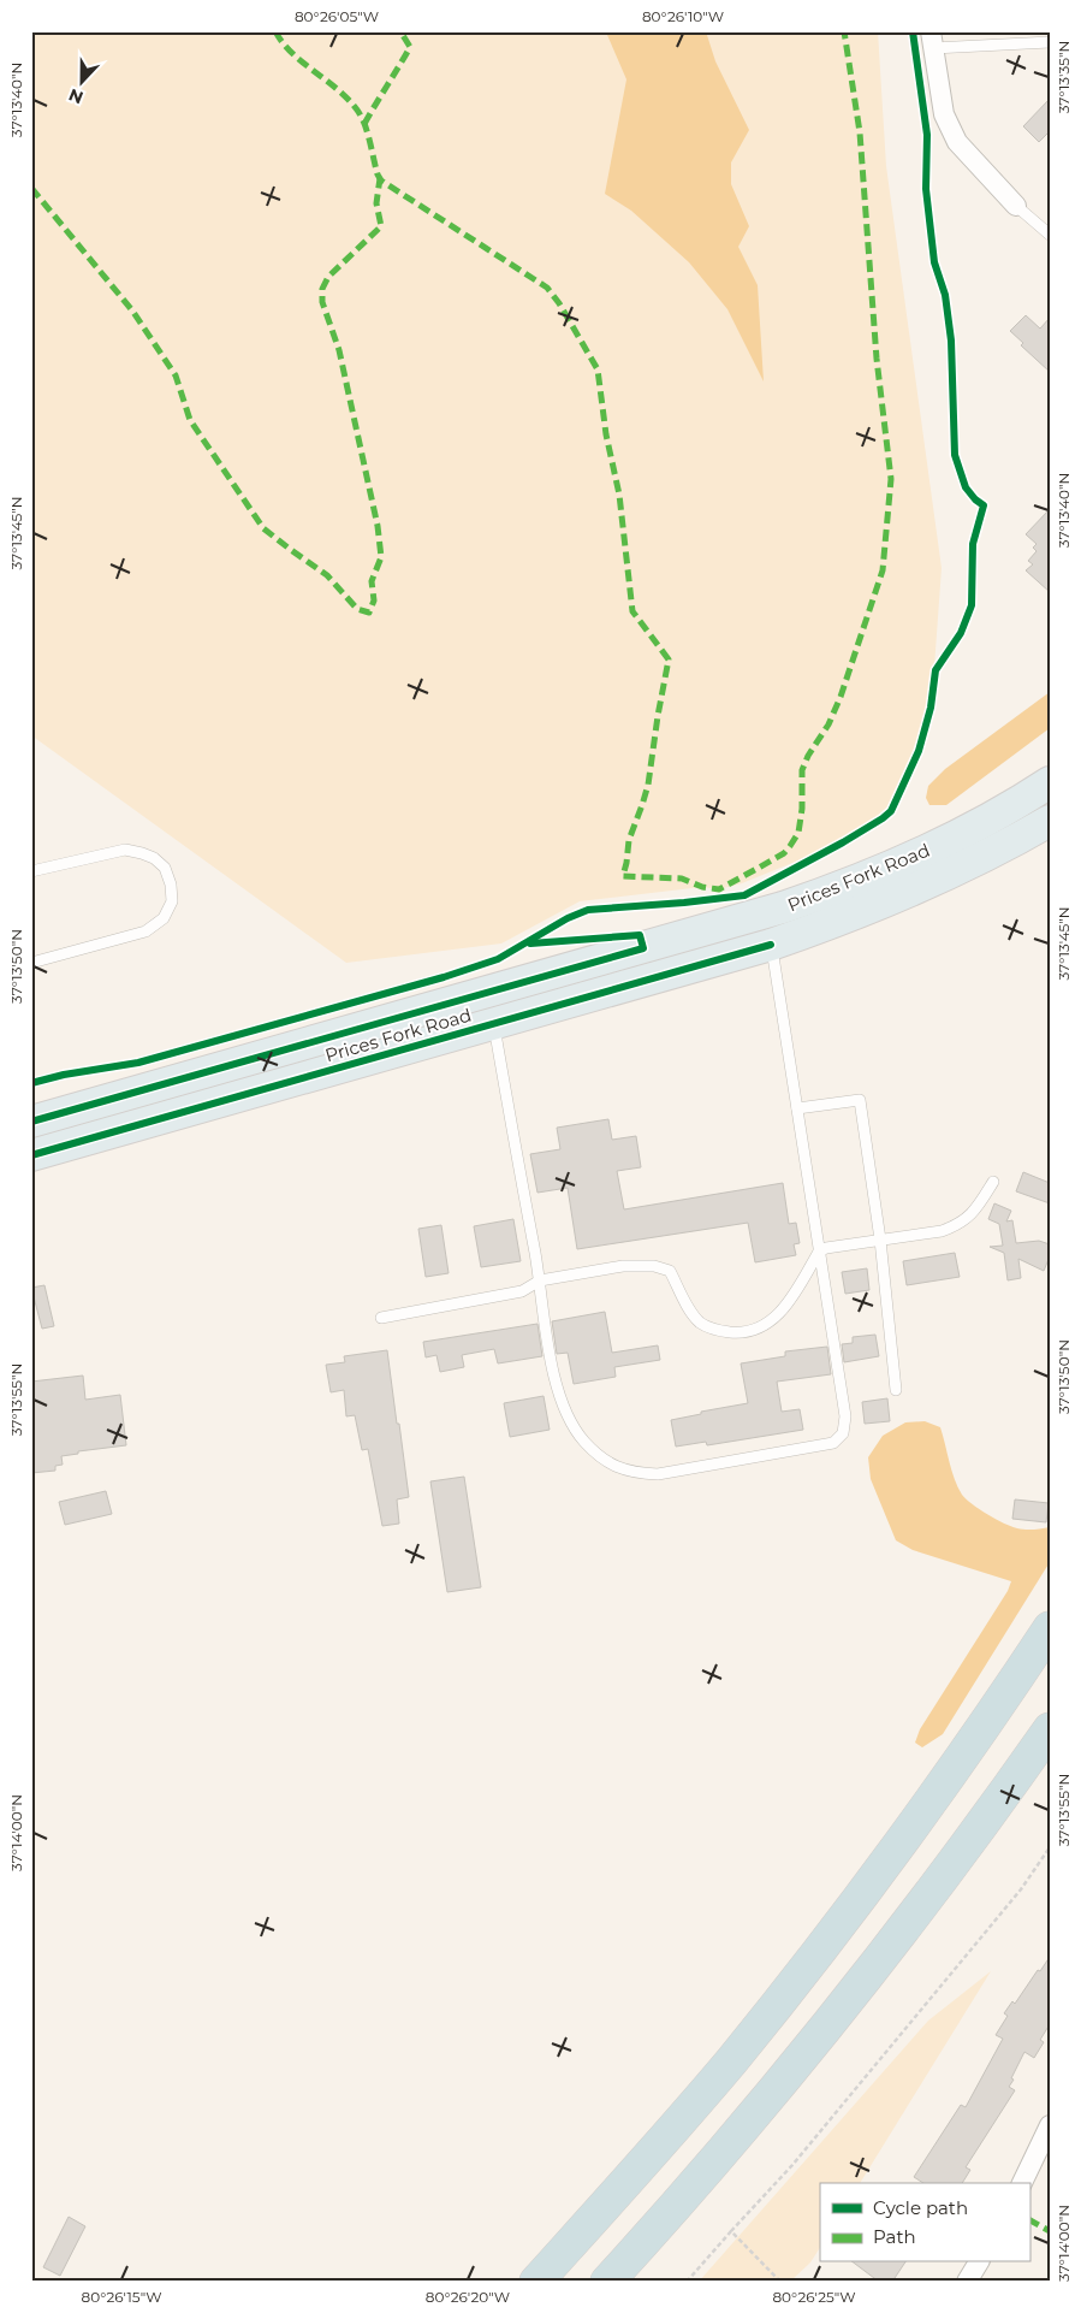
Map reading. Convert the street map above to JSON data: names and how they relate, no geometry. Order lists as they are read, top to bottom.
{
  "streets": {
    "main road": ["Prices Fork Road"]
  },
  "legend": ["Cycle path", "Path"],
  "north": "bottom",
  "coordinates": [
    "80°26'05\"W",
    "80°26'10\"W",
    "37°13'35\"N",
    "37°13'40\"N",
    "37°13'45\"N",
    "37°13'50\"N",
    "37°13'55\"N",
    "37°14'00\"N",
    "80°26'15\"W",
    "80°26'20\"W",
    "80°26'25\"W"
  ]
}
